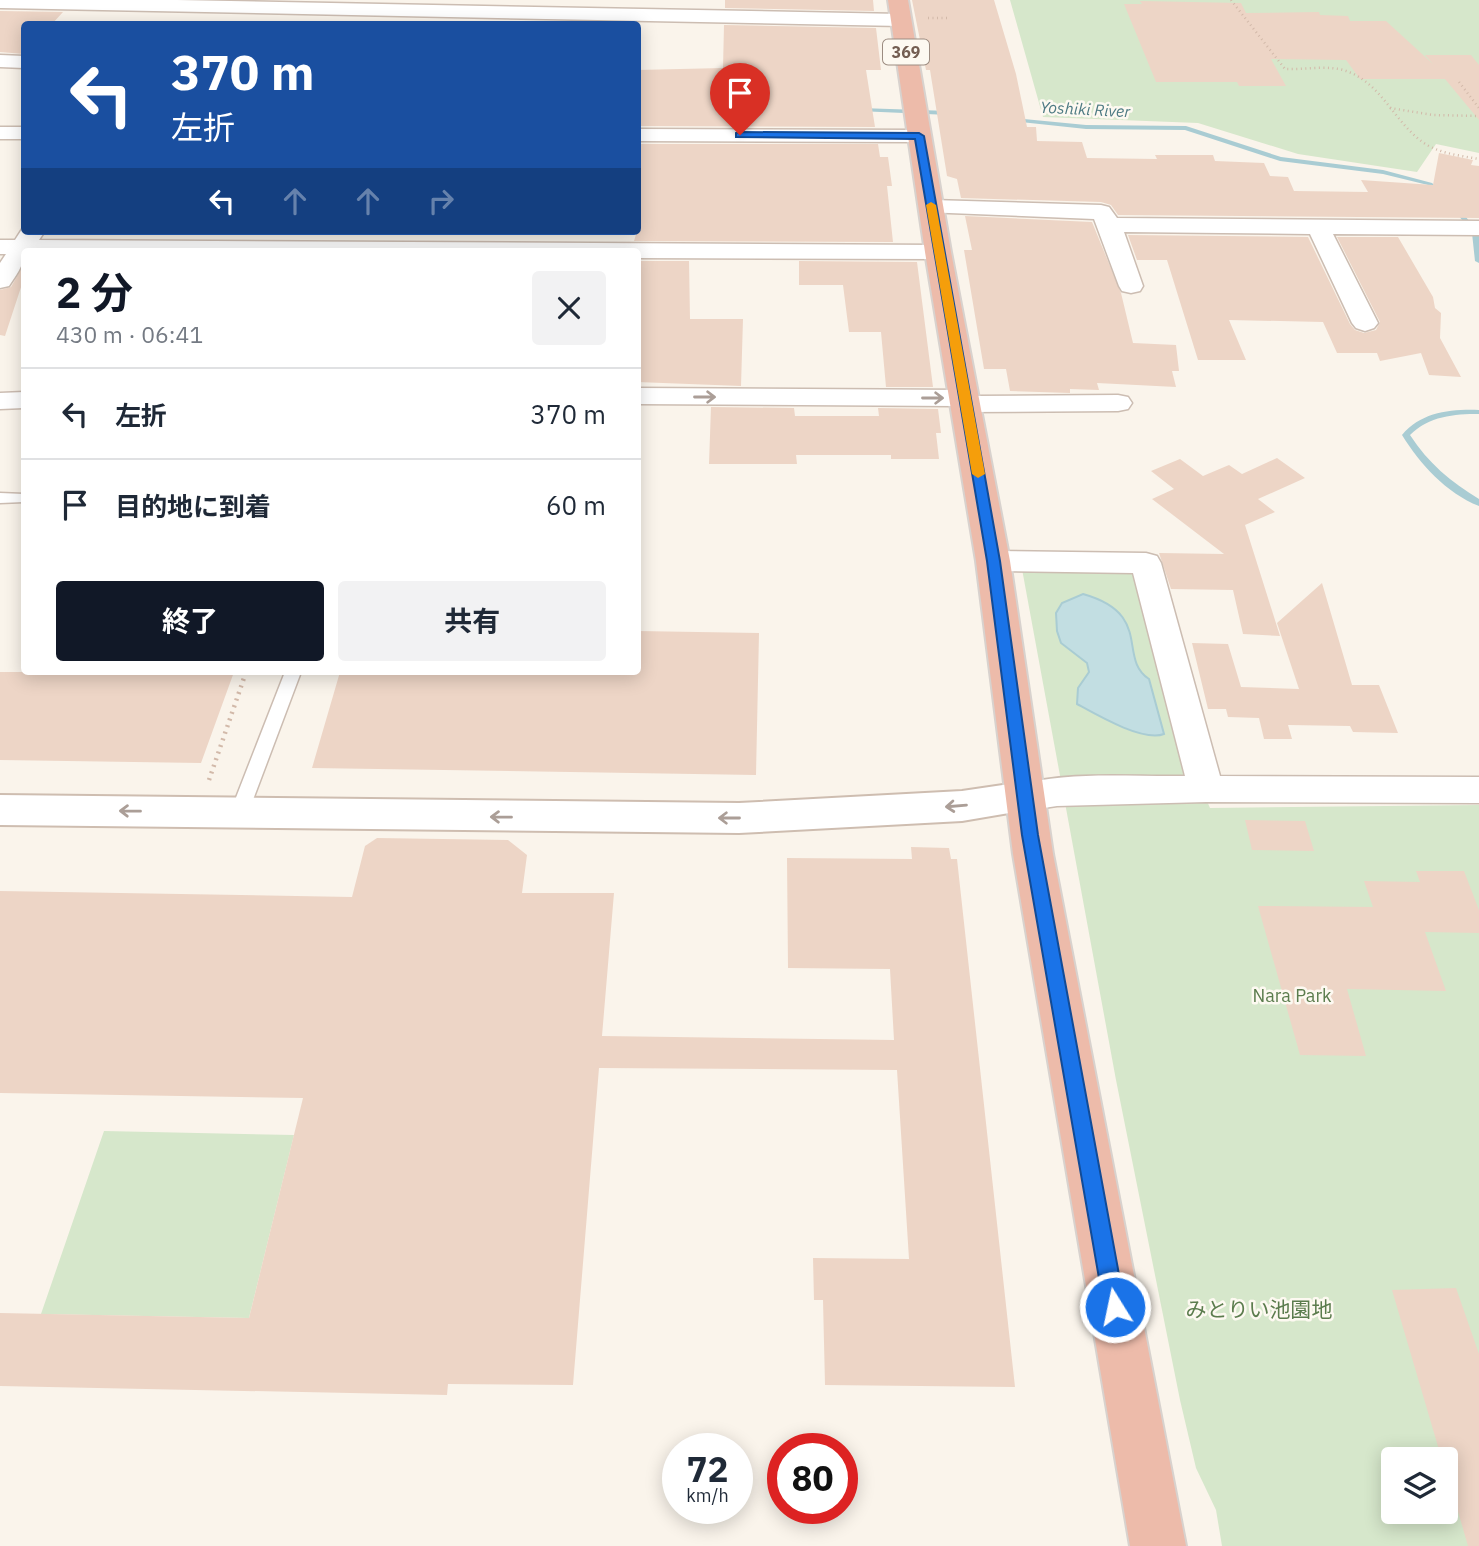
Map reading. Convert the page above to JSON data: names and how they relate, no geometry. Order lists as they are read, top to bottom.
{
  "streets": {
    "highway": ["369"]
  },
  "water": ["Yoshiki River"],
  "parks": ["Nara Park", "みとりい池園地"],
  "page": {
    "turn": ["370 m", "左折"],
    "heading": ["2 分", "430 m · 06:41"],
    "list": [
      {
        "name": "左折",
        "value": "370 m"
      },
      {
        "name": "目的地に到着",
        "value": "60 m"
      }
    ],
    "buttons": ["終了", "共有"],
    "speed": "72 km/h",
    "limit": "80"
  }
}
